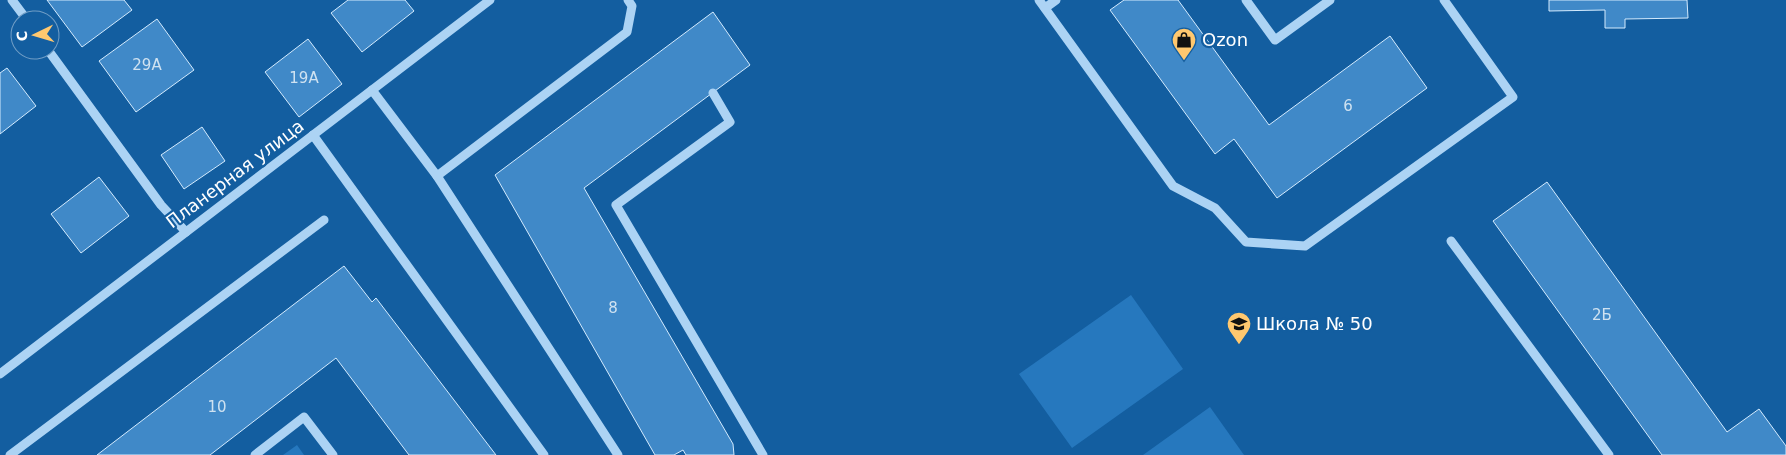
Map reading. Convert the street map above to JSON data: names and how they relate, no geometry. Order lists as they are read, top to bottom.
{
  "streets": {
    "street": ["Планерная улица"]
  },
  "places": {
    "shop": ["Ozon"],
    "school or university": ["Школа № 50"]
  },
  "house_numbers": [
    "29А",
    "19А",
    "6",
    "8",
    "2Б",
    "10"
  ],
  "north": "left"
}
